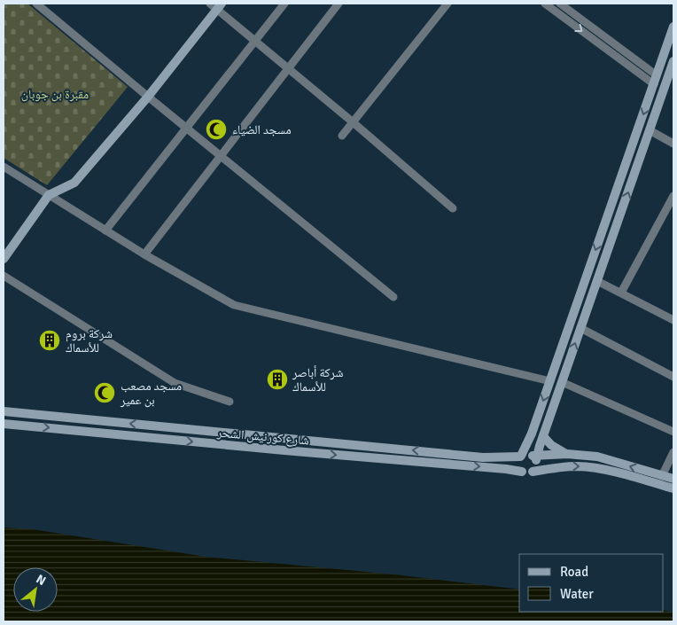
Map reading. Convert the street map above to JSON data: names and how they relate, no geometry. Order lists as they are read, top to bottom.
{
  "streets": {
    "street": ["شارع كورنيش الشحر"]
  },
  "parks": ["مقبرة بن جوبان"],
  "places": {
    "mosque": ["مسجد الضياء", "مسجد مصعب بن عمير"],
    "building": ["شركة بروم للأسماك", "شركة أباصر للأسماك"]
  },
  "legend": ["Road", "Water"],
  "north": "top right"
}
